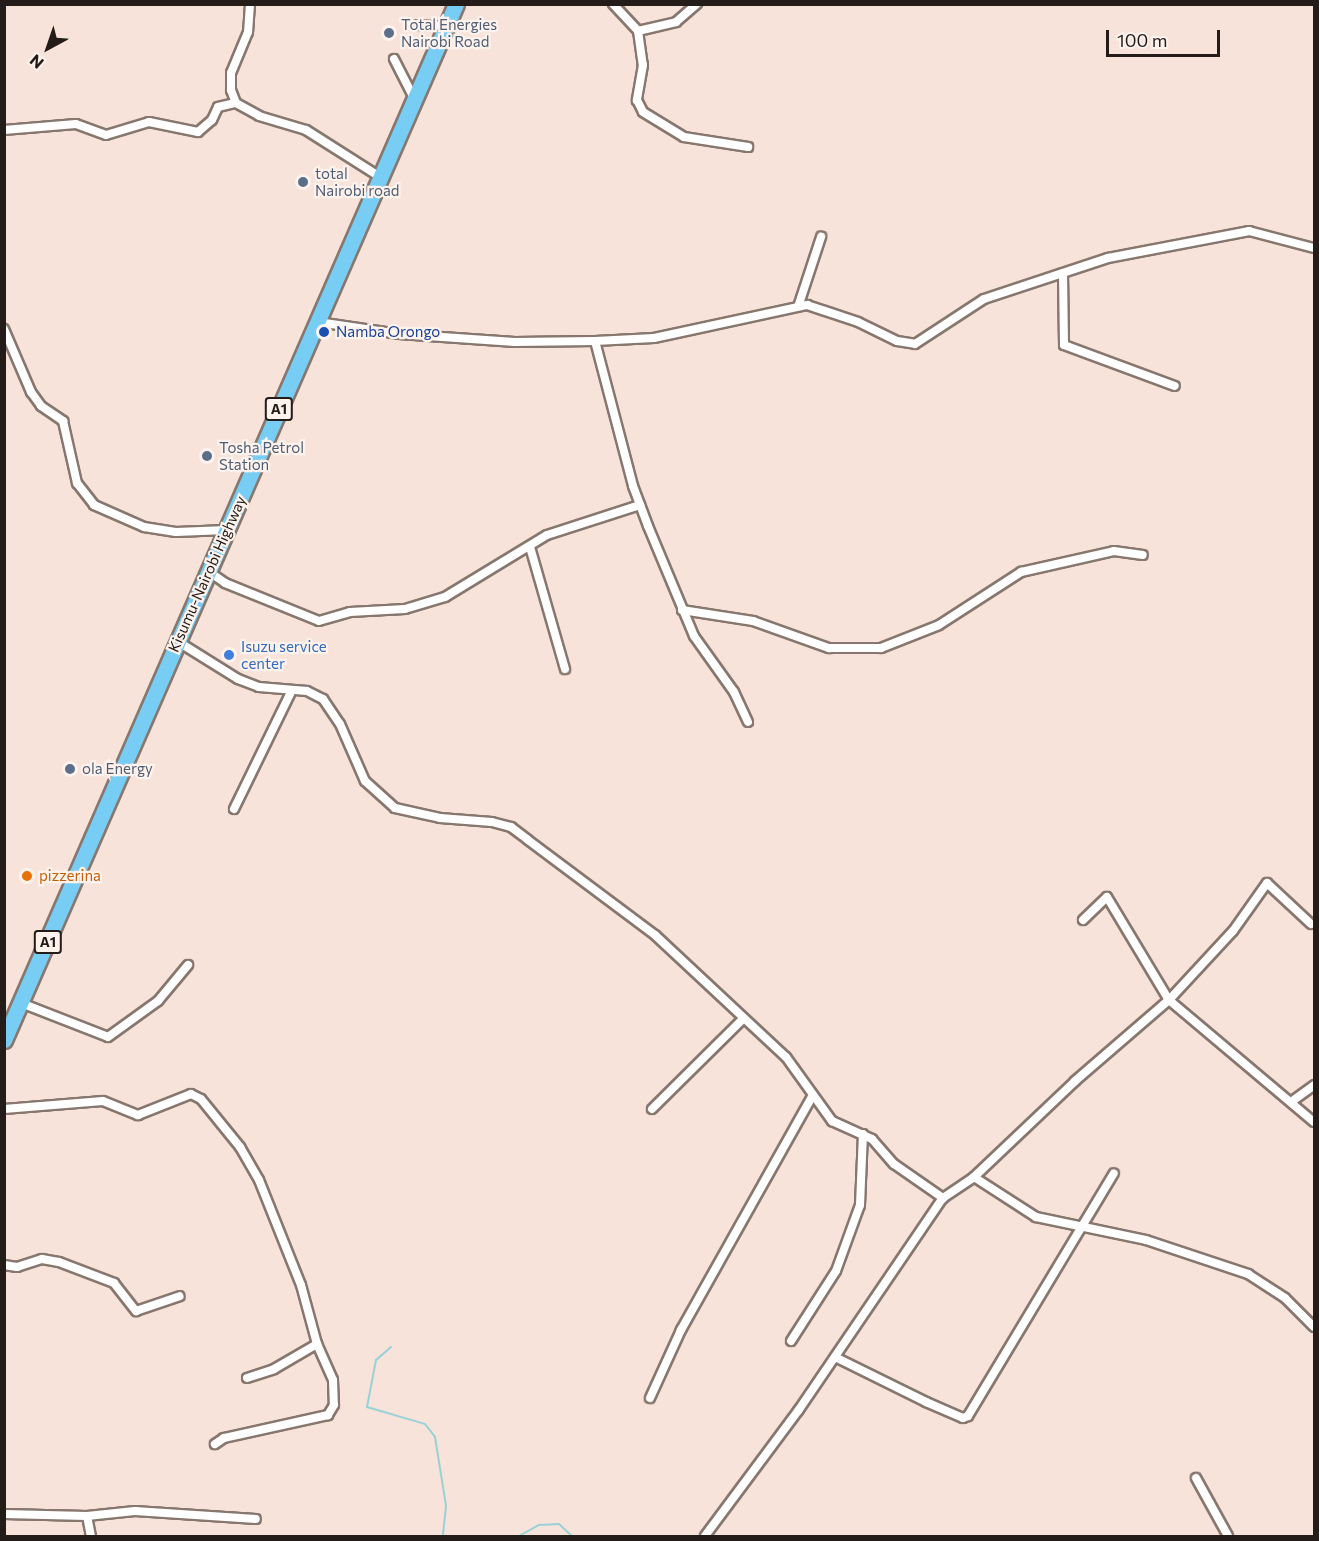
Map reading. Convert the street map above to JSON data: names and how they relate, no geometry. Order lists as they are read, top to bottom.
{
  "streets": {
    "highway": ["A1", "Kisumu-Nairobi Highway"]
  },
  "crossings": [
    ["A1", "Kisumu-Nairobi Highway"]
  ],
  "places": [
    "Total Energies Nairobi Road",
    "total Nairobi road",
    "Namba Orongo",
    "Tosha Petrol Station",
    "Isuzu service center",
    "ola Energy",
    "pizzerina"
  ],
  "scale_bar": "100 m",
  "north": "bottom left"
}
